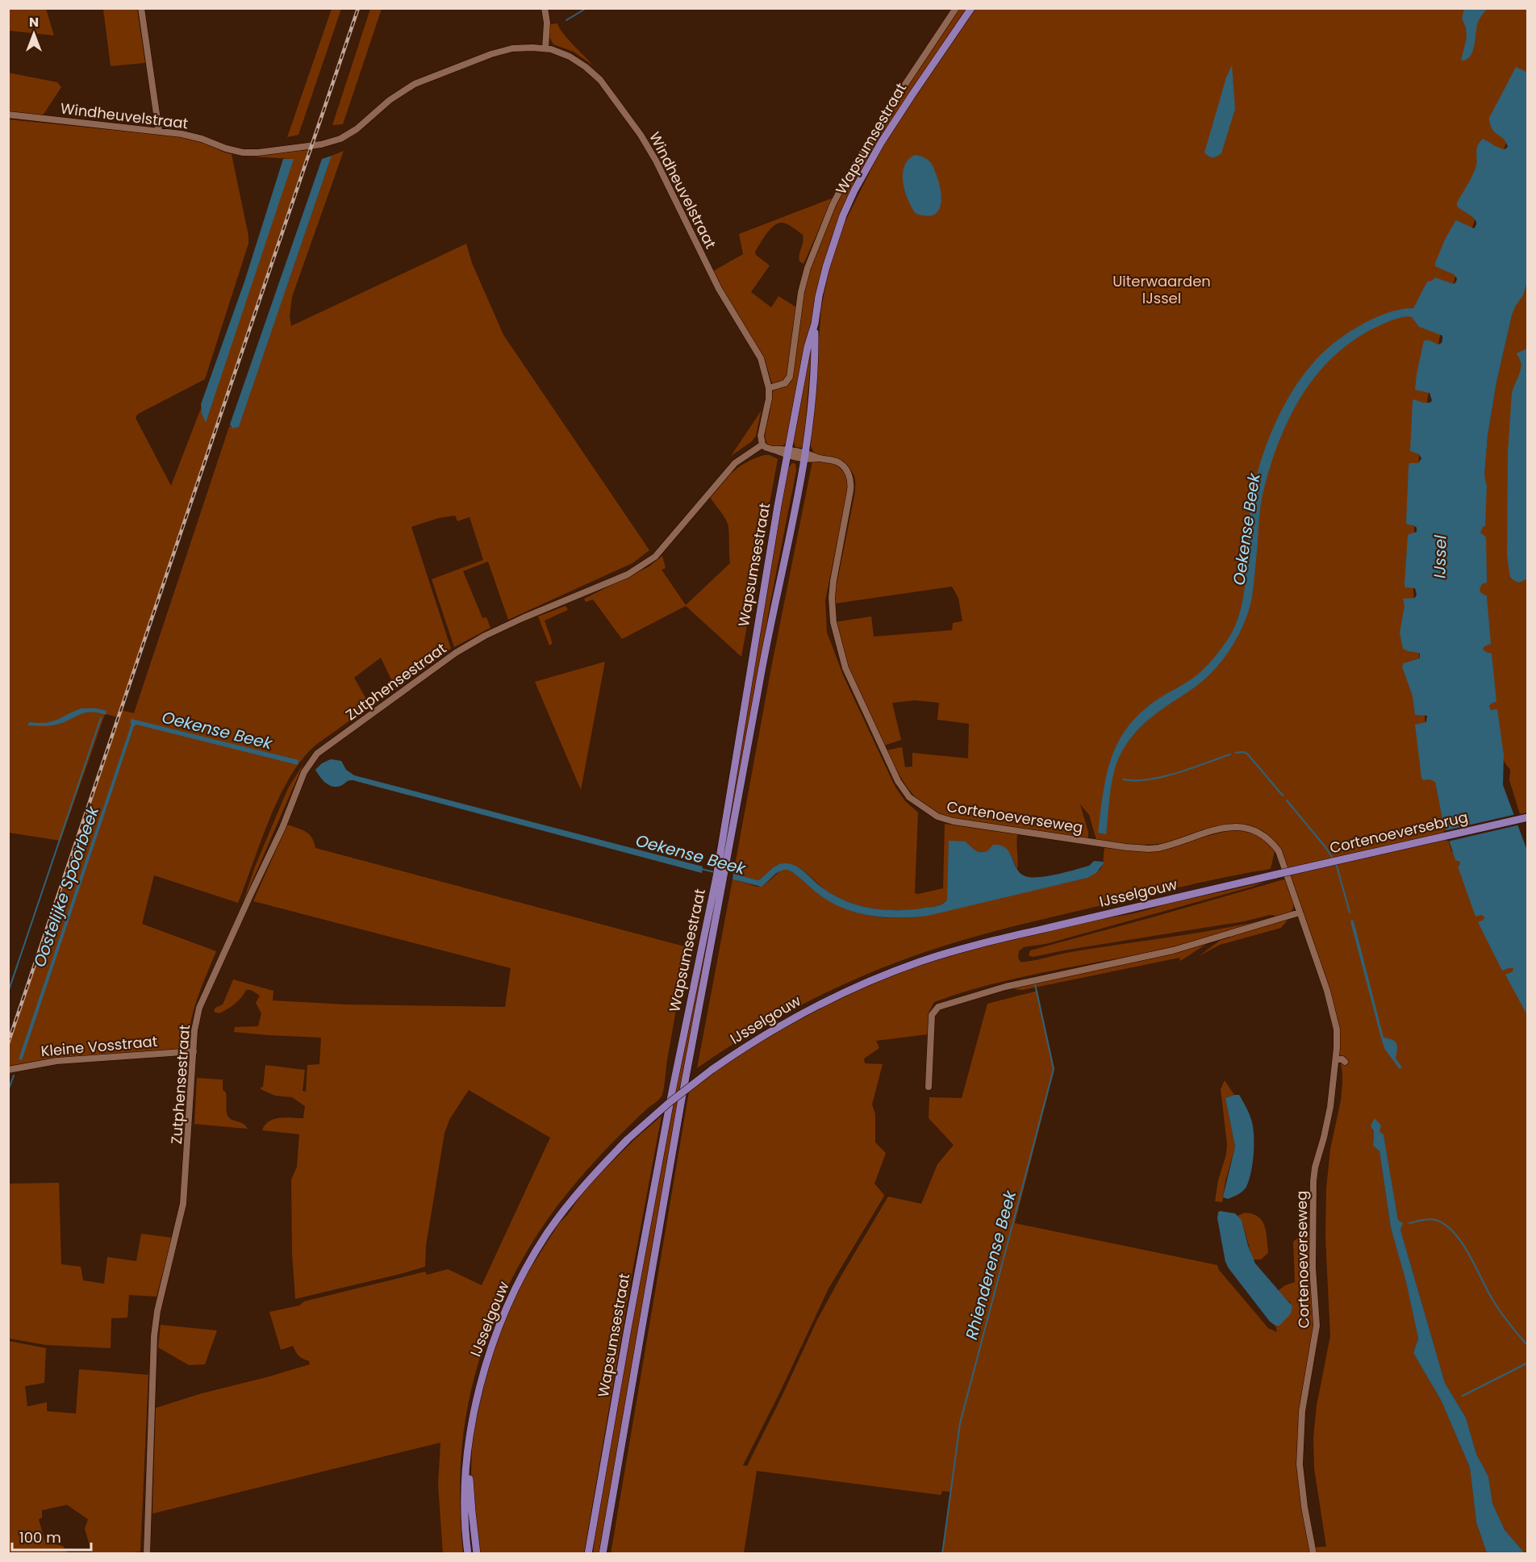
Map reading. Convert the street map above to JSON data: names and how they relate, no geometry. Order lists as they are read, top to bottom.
{
  "streets": {
    "main road": ["Wapsumsestraat", "Cortenoeversebrug", "IJsselgouw"],
    "street": [
      "Windheuvelstraat",
      "Zutphensestraat",
      "Cortenoeverseweg",
      "Kleine Vosstraat"
    ]
  },
  "crossings": [
    ["Wapsumsestraat", "Cortenoeverseweg"],
    ["Zutphensestraat", "Cortenoeverseweg"],
    ["Zutphensestraat", "Kleine Vosstraat"],
    ["Cortenoeversebrug", "IJsselgouw"]
  ],
  "water": [
    "Oekense Beek",
    "IJssel",
    "Oostelijke Spoorbeek",
    "Rhienderense Beek"
  ],
  "parks": ["Uiterwaarden IJssel"],
  "scale_bar": "100 m",
  "north": "top"
}
